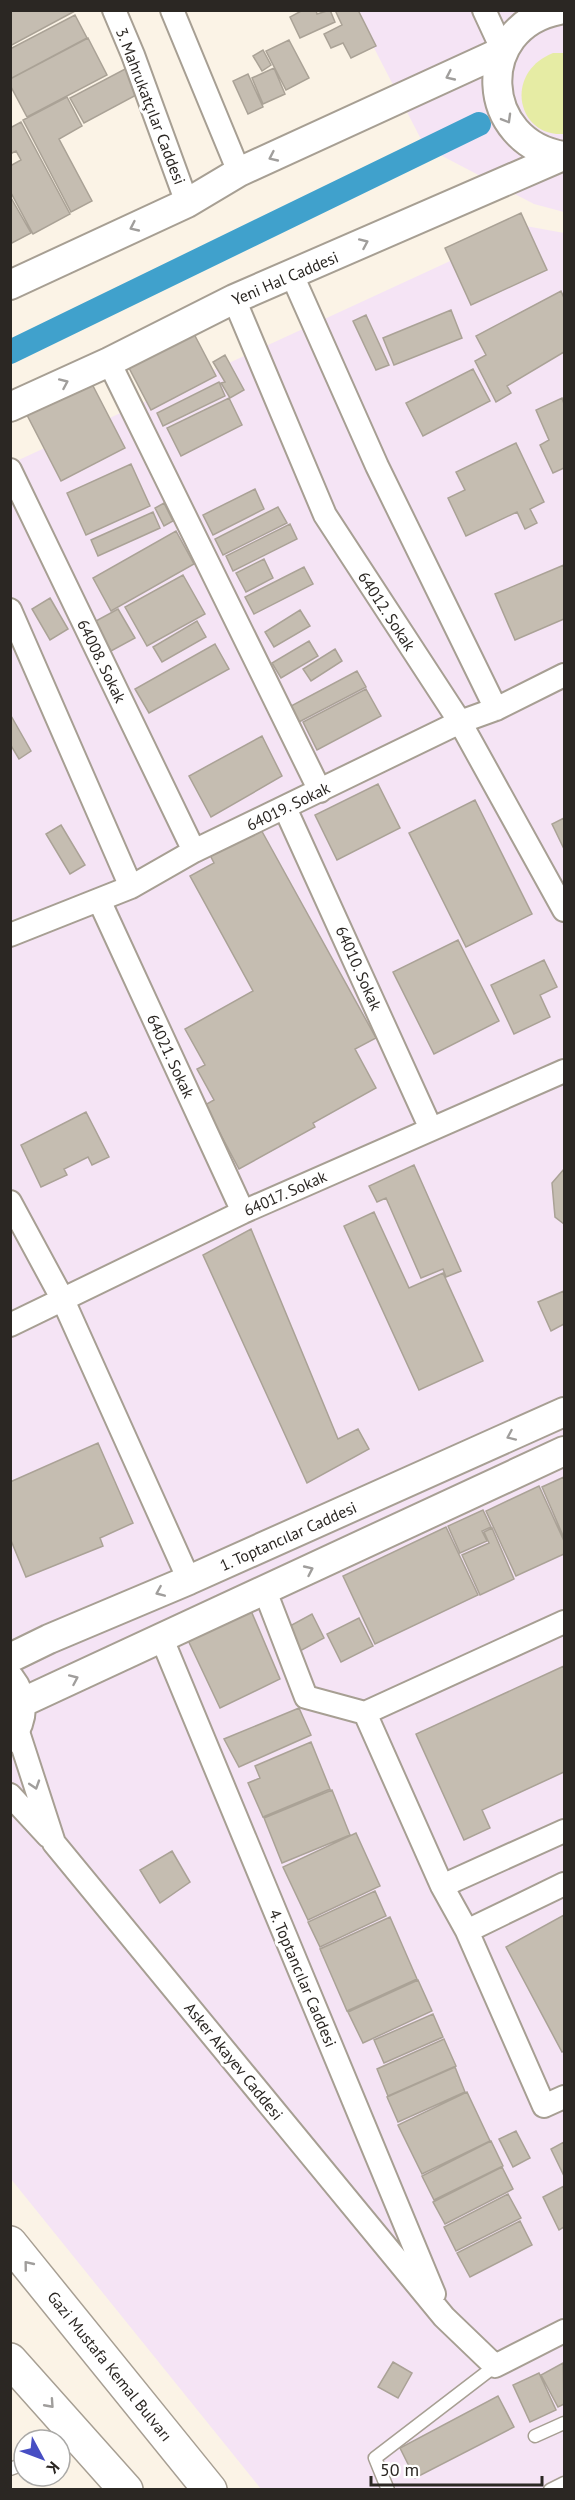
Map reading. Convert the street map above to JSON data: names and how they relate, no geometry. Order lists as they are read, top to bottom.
{
  "streets": {
    "highway": ["Gazi Mustafa Kemal Bulvarı"],
    "street": [
      "3. Mahrukatçılar Caddesi",
      "Yeni Hal Caddesi",
      "64012. Sokak",
      "64008. Sokak",
      "64019. Sokak",
      "64010. Sokak",
      "64021. Sokak",
      "64017. Sokak",
      "1. Toptancılar Caddesi",
      "4. Toptancılar Caddesi",
      "Asker Akayev Caddesi"
    ]
  },
  "crossings": [
    ["Yeni Hal Caddesi", "64012. Sokak"],
    ["64012. Sokak", "64019. Sokak"],
    ["64008. Sokak", "64019. Sokak"],
    ["64019. Sokak", "64010. Sokak"],
    ["64019. Sokak", "64021. Sokak"],
    ["64010. Sokak", "64017. Sokak"],
    ["64021. Sokak", "64017. Sokak"],
    ["4. Toptancılar Caddesi", "Asker Akayev Caddesi"]
  ],
  "scale_bar": "50 m",
  "north": "bottom right"
}
